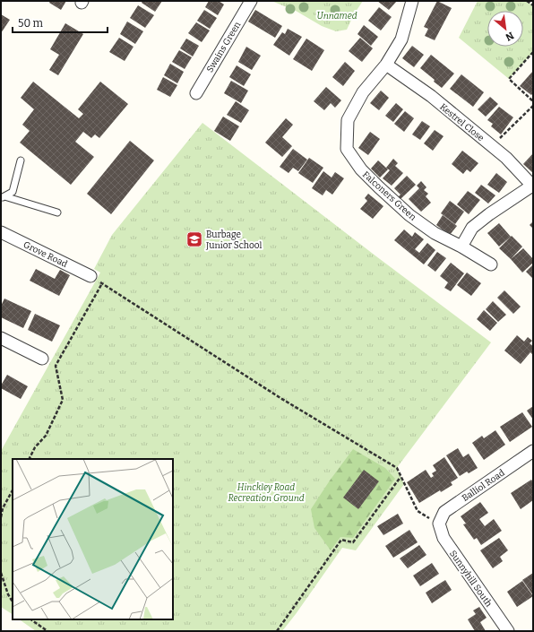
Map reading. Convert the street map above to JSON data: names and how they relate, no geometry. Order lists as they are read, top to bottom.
{
  "streets": {
    "street": [
      "Swains Green",
      "Kestrel Close",
      "Falconers Green",
      "Grove Road",
      "Balliol Road",
      "Sunnyhill South"
    ]
  },
  "crossings": [
    ["Kestrel Close", "Falconers Green"],
    ["Balliol Road", "Sunnyhill South"]
  ],
  "parks": ["Unnamed", "Hinckley Road Recreation Ground"],
  "places": {
    "school or university": ["Burbage Junior School"]
  },
  "scale_bar": "50 m",
  "north": "bottom right"
}
